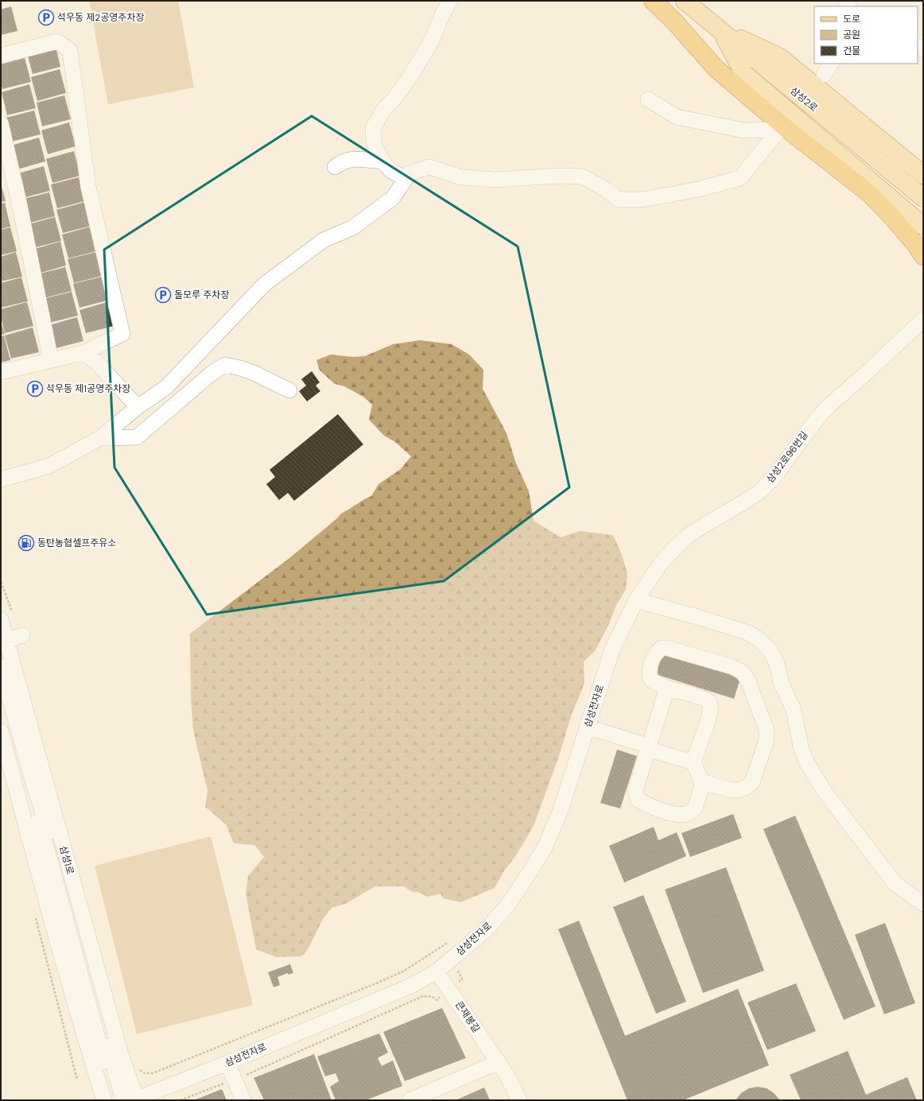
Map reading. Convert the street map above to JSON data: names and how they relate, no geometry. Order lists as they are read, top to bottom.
{
  "streets": {
    "main road": ["삼성2로"],
    "street": [
      "삼성2로96번길",
      "삼성전자로",
      "삼성1로",
      "큰재봉길"
    ]
  },
  "crossings": [
    ["삼성2로96번길", "삼성전자로"],
    ["삼성전자로", "삼성1로"],
    ["삼성전자로", "큰재봉길"]
  ],
  "places": {
    "parking": ["석우동 제2공영주차장", "돌모루 주차장", "석우동 제1공영주차장"],
    "fuel station": ["동탄농협셀프주유소"]
  },
  "legend": ["도로", "공원", "건물"]
}
